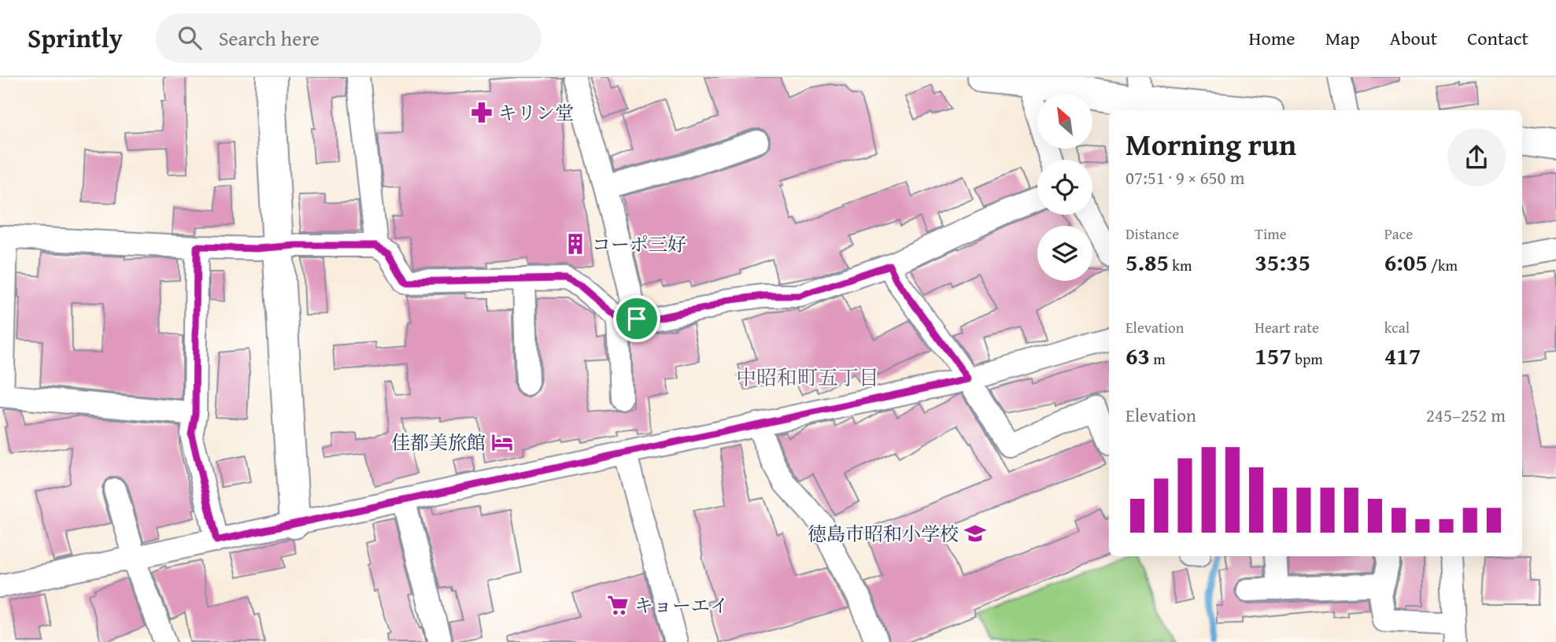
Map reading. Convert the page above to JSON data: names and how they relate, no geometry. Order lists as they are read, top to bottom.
{
  "districts": ["中昭和町五丁目"],
  "places": {
    "pharmacy": ["キリン堂"],
    "building": ["コーポ三好"],
    "hotel": ["佳都美旅館"],
    "school or university": ["徳島市昭和小学校"],
    "supermarket": ["キョーエイ"]
  },
  "north": "top left",
  "page": {
    "header": "Sprintly",
    "search": "Search here",
    "nav": [
      "Home",
      "Map",
      "About",
      "Contact"
    ],
    "heading": ["Morning run", "07:51 · 9 × 650 m"],
    "stats": [
      ["Distance", "5.85 km"],
      ["Time", "35:35"],
      ["Pace", "6:05 /km"],
      ["Elevation", "63 m"],
      ["Heart rate", "157 bpm"],
      ["kcal", "417"]
    ],
    "chart": ["Elevation", "245–252 m"]
  }
}
